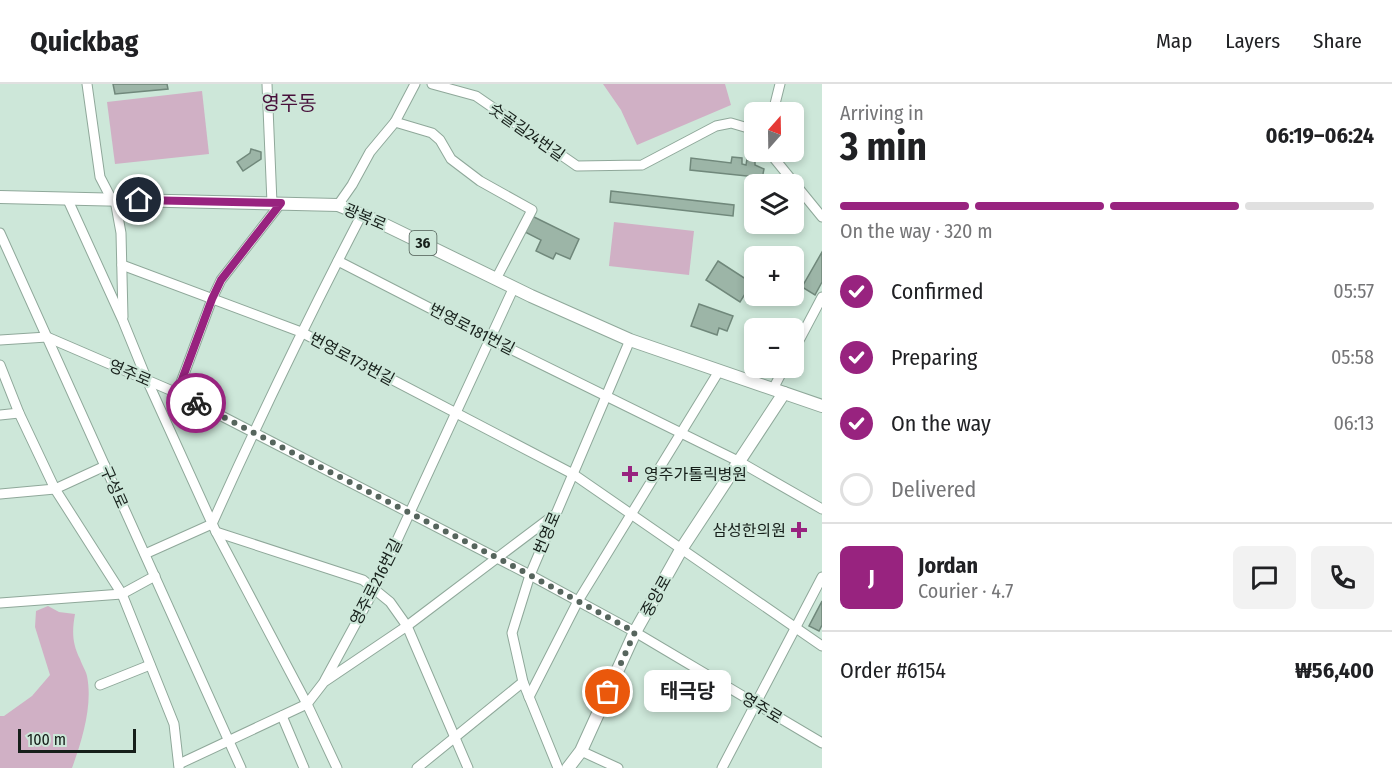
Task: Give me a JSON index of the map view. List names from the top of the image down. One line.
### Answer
{"streets":{"main road":["광복로","36","중앙로"],"street":["숫골길24번길","번영로181번길","번영로173번길","영주로","구성로","번영로","영주로216번길"]},"crossings":[["광복로","번영로"],["광복로","영주로216번길"],["광복로","중앙로"],["번영로181번길","번영로"],["번영로181번길","영주로216번길"],["번영로173번길","번영로"],["번영로173번길","영주로216번길"],["영주로","구성로"],["영주로","번영로"],["영주로","영주로216번길"],["영주로","중앙로"]],"districts":["영주동"],"places":{"health":["영주가톨릭병원","삼성한의원"],"other":["태극당"]},"scale_bar":"100 m","north":"top","page":{"header":"Quickbag","nav":["Map","Layers","Share"],"heading":["3 min","Arriving in","06:19–06:24"],"panel":["Jordan","Courier · 4.7","Order #6154","₩56,400"],"map_buttons":["+","−"],"bar":"On the way · 320 m","list":[["Confirmed","05:57"],["Preparing","05:58"],["On the way","06:13"],"Delivered"],"round":"J","bubble":"태극당","scale":"100 m"}}
